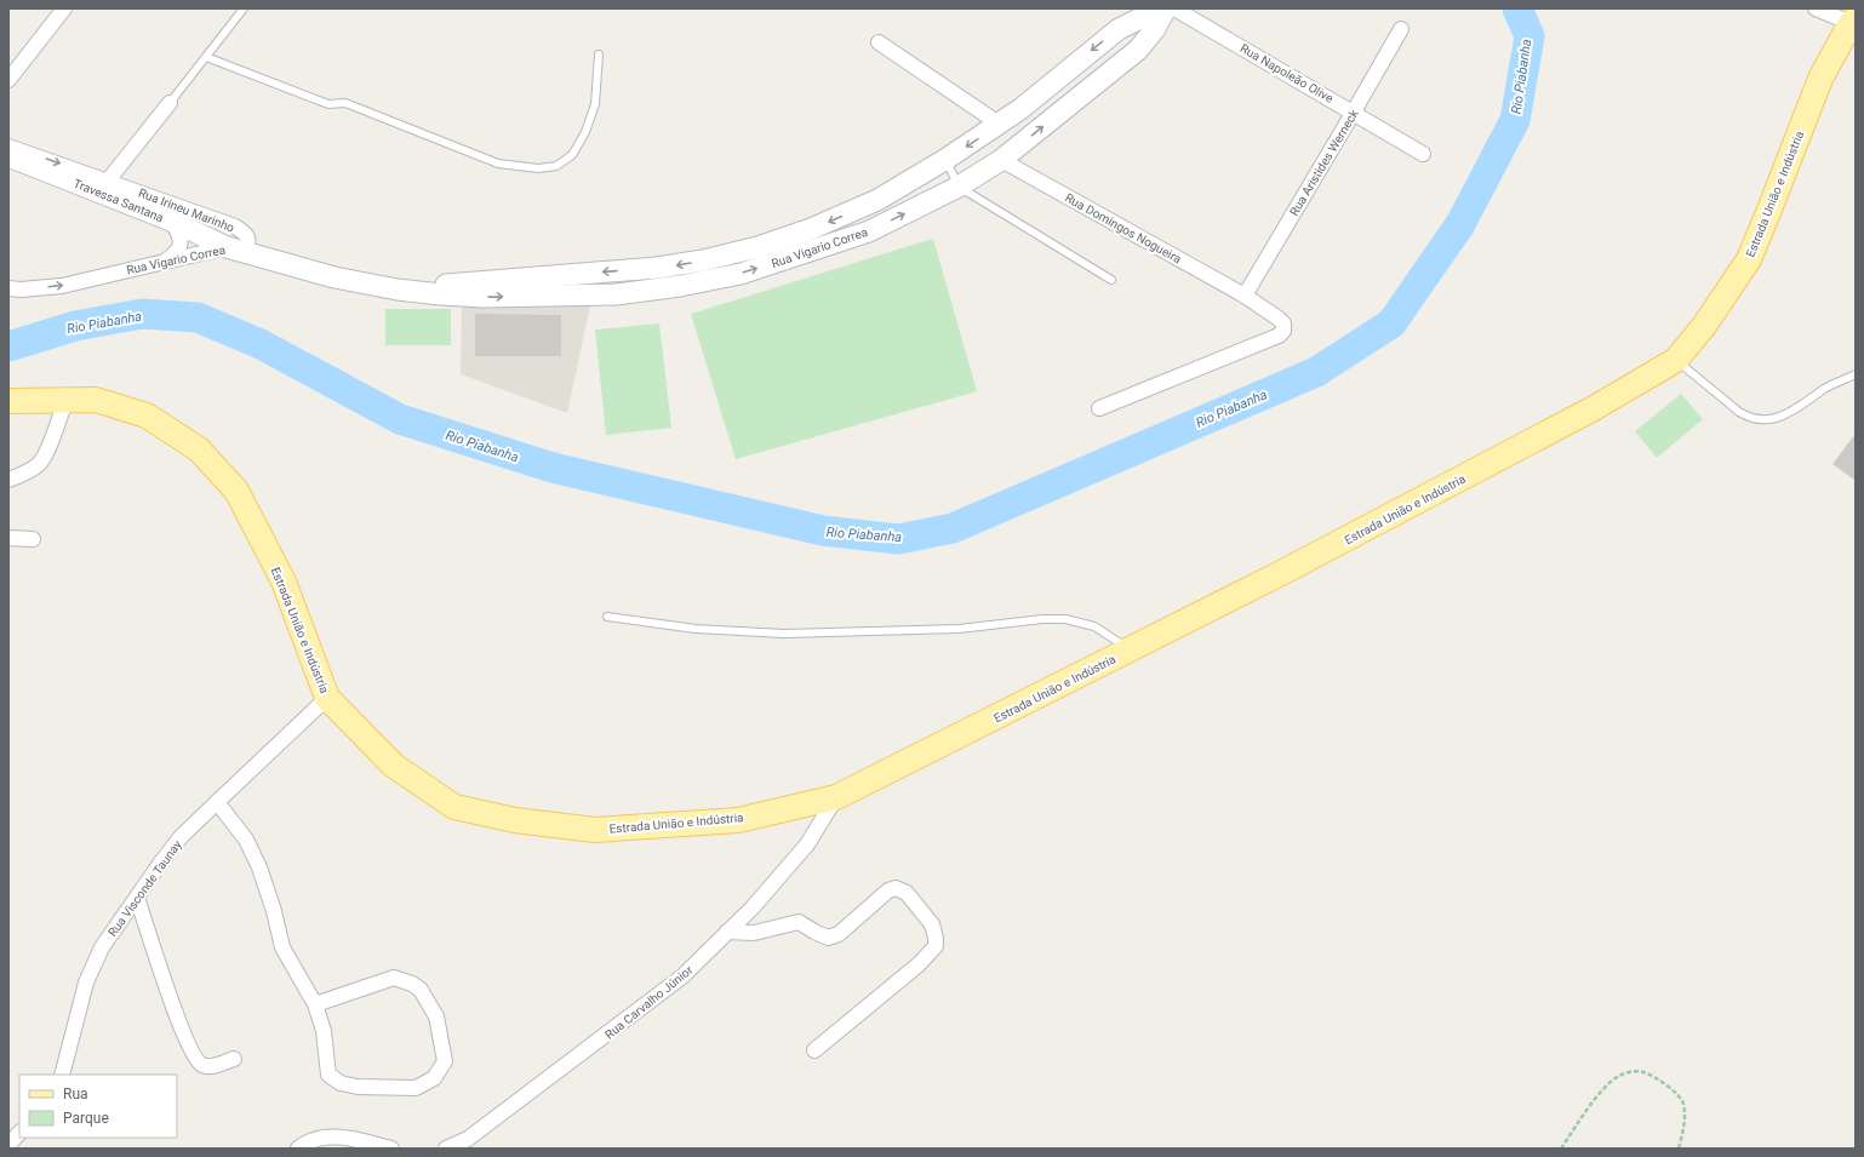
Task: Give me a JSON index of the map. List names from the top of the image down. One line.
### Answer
{"streets":{"main road":["Estrada União e Indústria"],"street":["Rua Napoleão Olive","Rua Aristides Werneck","Travessa Santana","Rua Irineu Marinho","Rua Domingos Nogueira","Rua Vigario Correa","Rua Visconde Taunay","Rua Carvalho Júnior"]},"crossings":[["Rua Napoleão Olive","Rua Aristides Werneck"],["Rua Aristides Werneck","Rua Domingos Nogueira"],["Estrada União e Indústria","Rua Visconde Taunay"],["Estrada União e Indústria","Rua Carvalho Júnior"],["Travessa Santana","Rua Irineu Marinho"],["Travessa Santana","Rua Vigario Correa"],["Rua Irineu Marinho","Rua Vigario Correa"],["Rua Domingos Nogueira","Rua Vigario Correa"]],"water":["Rio Piabanha"],"legend":["Rua","Parque"]}
